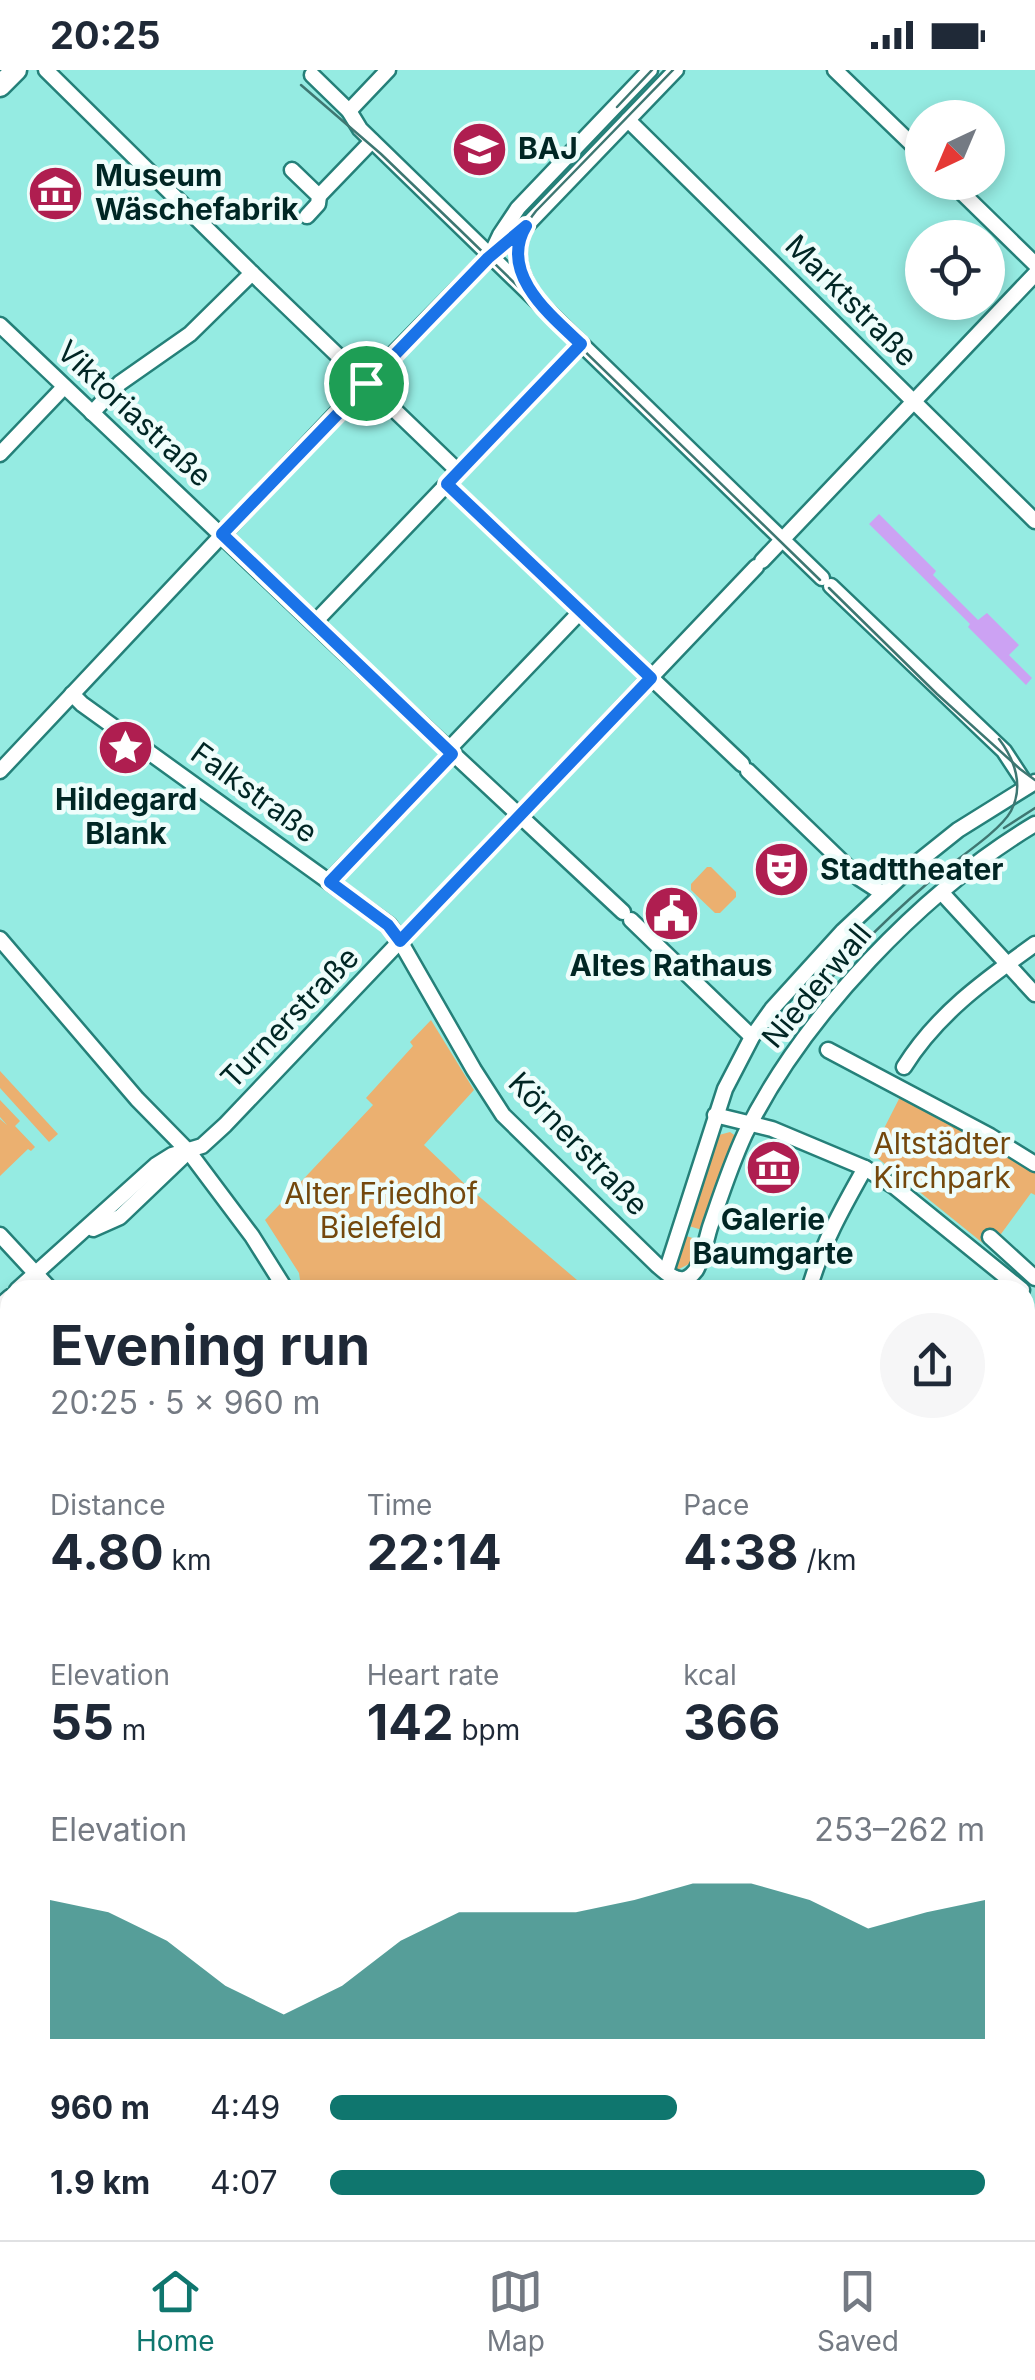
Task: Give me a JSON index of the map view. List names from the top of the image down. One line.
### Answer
{"streets":{"street":["Marktstraße","Viktoriastraße","Falkstraße","Niederwall","Turnerstraße","Körnerstraße"]},"crossings":[["Marktstraße","Turnerstraße"],["Viktoriastraße","Turnerstraße"],["Falkstraße","Turnerstraße"],["Falkstraße","Körnerstraße"],["Niederwall","Körnerstraße"],["Turnerstraße","Körnerstraße"]],"parks":["Altstädter Kirchpark","Alter Friedhof Bielefeld"],"places":{"school or university":["BAJ"],"museum":["Museum Wäschefabrik","Galerie Baumgarte"],"place":["Hildegard Blank"],"theatre":["Stadttheater"],"public building":["Altes Rathaus"]},"north":"bottom left","page":{"status":"20:25","heading":["Evening run","20:25 · 5 × 960 m"],"stats":[["Distance","4.80 km"],["Time","22:14"],["Pace","4:38 /km"],["Elevation","55 m"],["Heart rate","142 bpm"],["kcal","366"]],"chart":["Elevation","253–262 m"],"list":[{"name":"960 m","note":"4:49"},{"name":"1.9 km","note":"4:07"}],"tabs":["Home","Map","Saved"]}}
